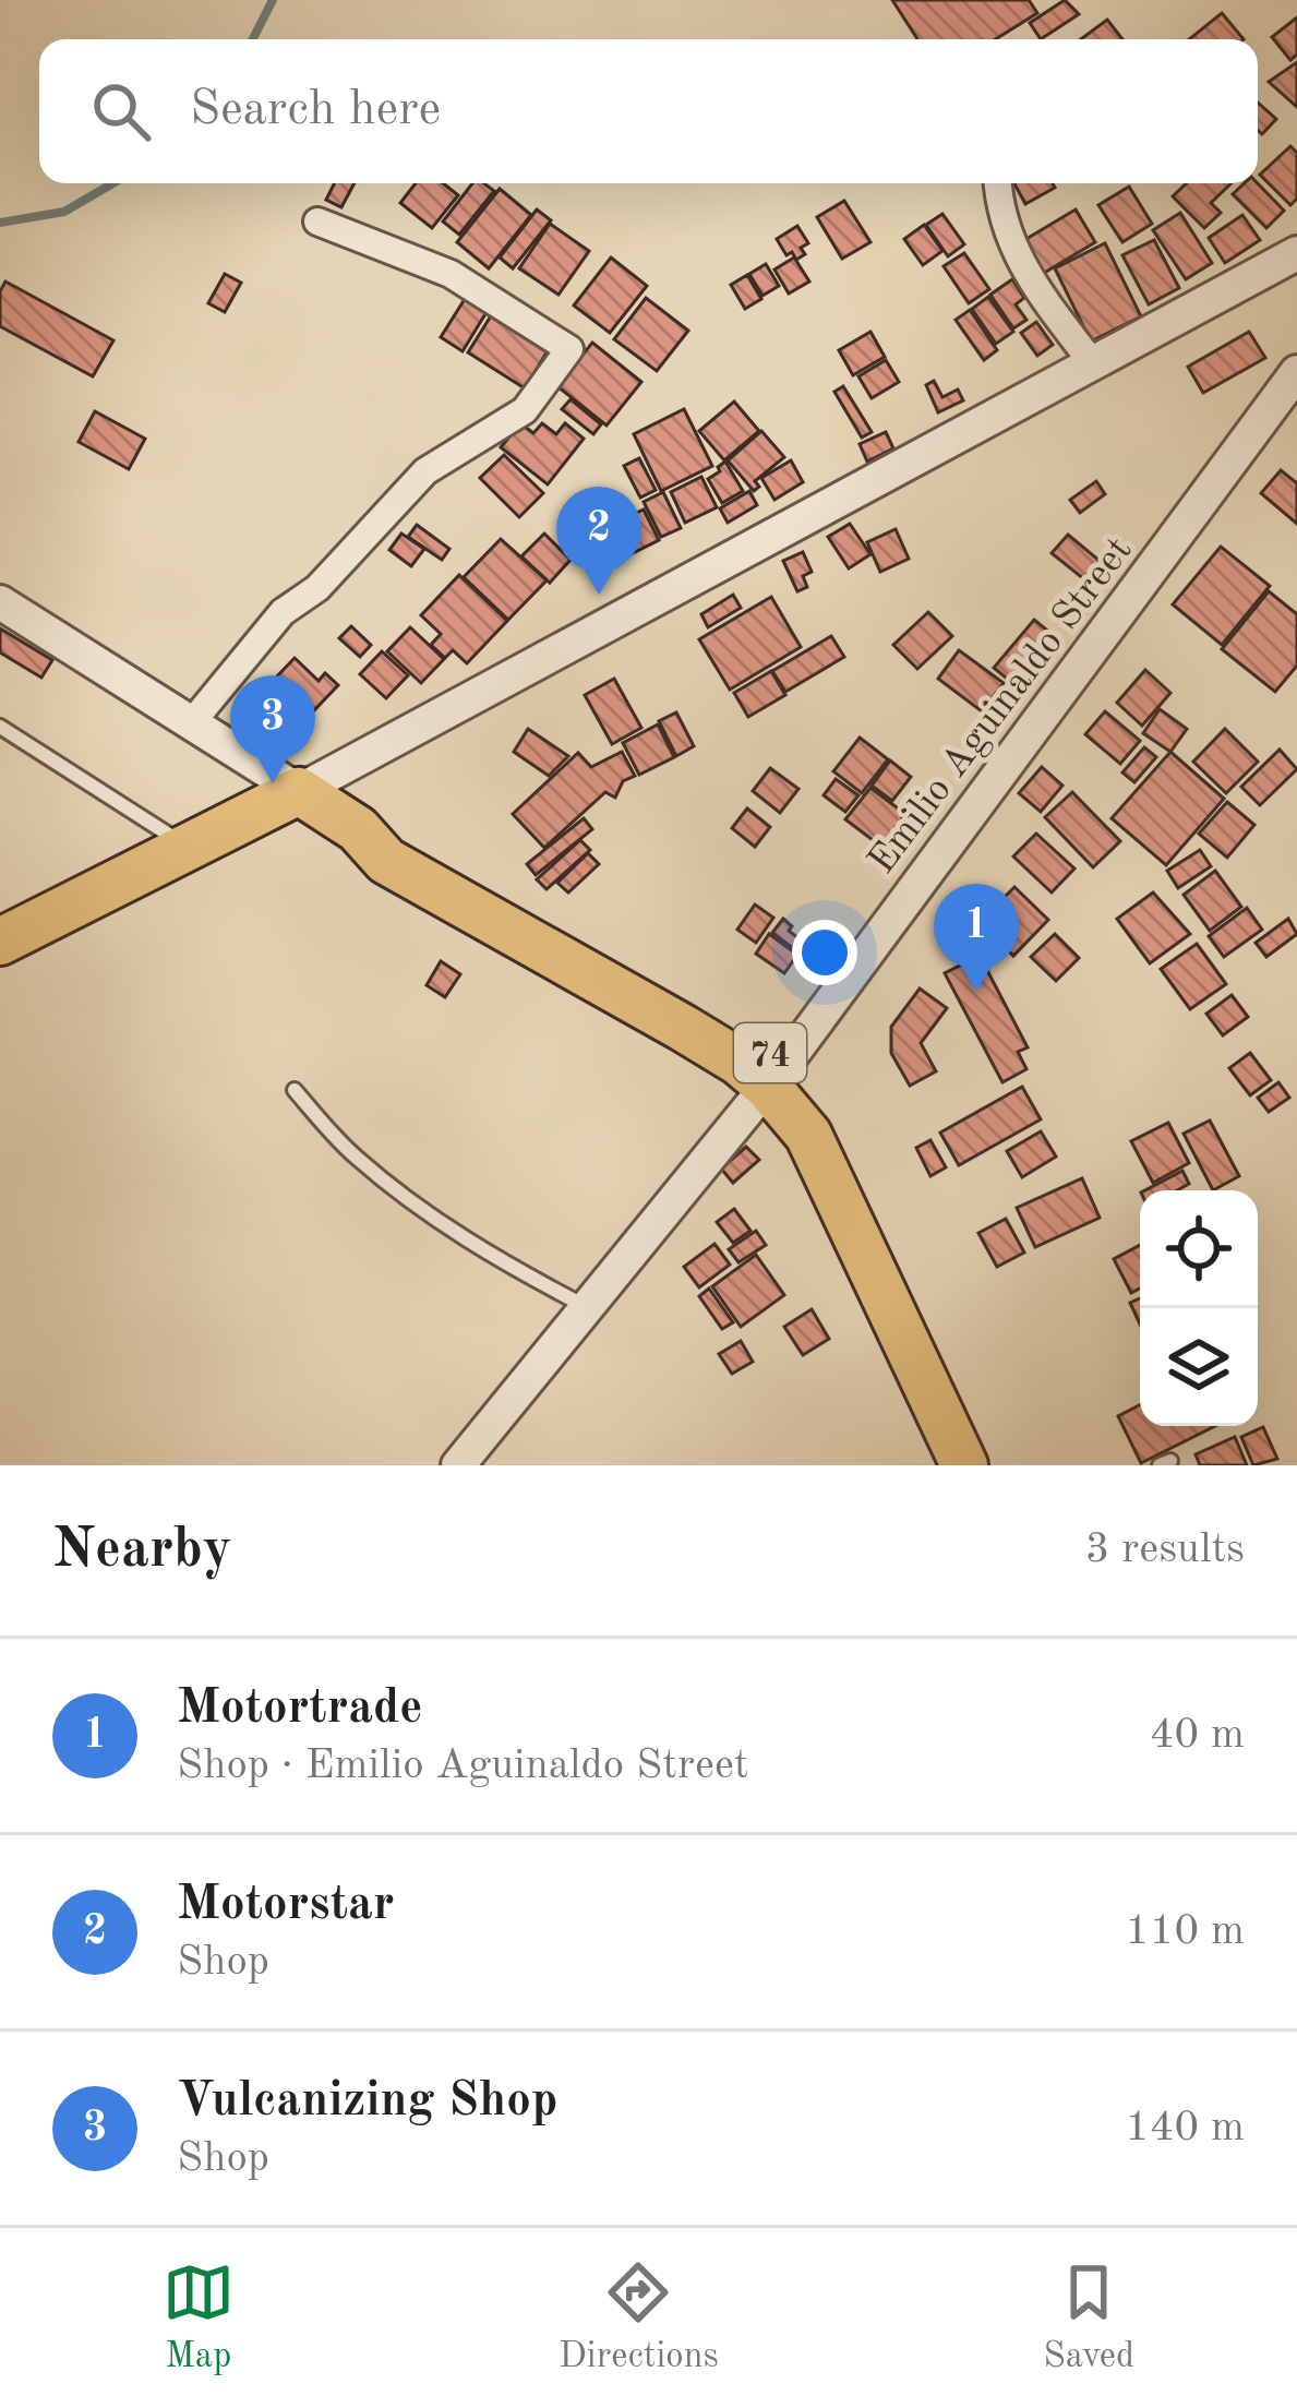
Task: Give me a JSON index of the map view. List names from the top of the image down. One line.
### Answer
{"streets":{"highway":["74"],"street":["Emilio Aguinaldo Street"]},"crossings":[["Emilio Aguinaldo Street","74"]],"page":{"search":"Search here","pins":["2","3","1"],"heading":["Nearby","3 results"],"list":[{"mark":"1","name":"Motortrade","note":"Shop · Emilio Aguinaldo Street","value":"40 m"},{"mark":"2","name":"Motorstar","note":"Shop","value":"110 m"},{"mark":"3","name":"Vulcanizing Shop","note":"Shop","value":"140 m"}],"nav":["Map","Directions","Saved"]}}
